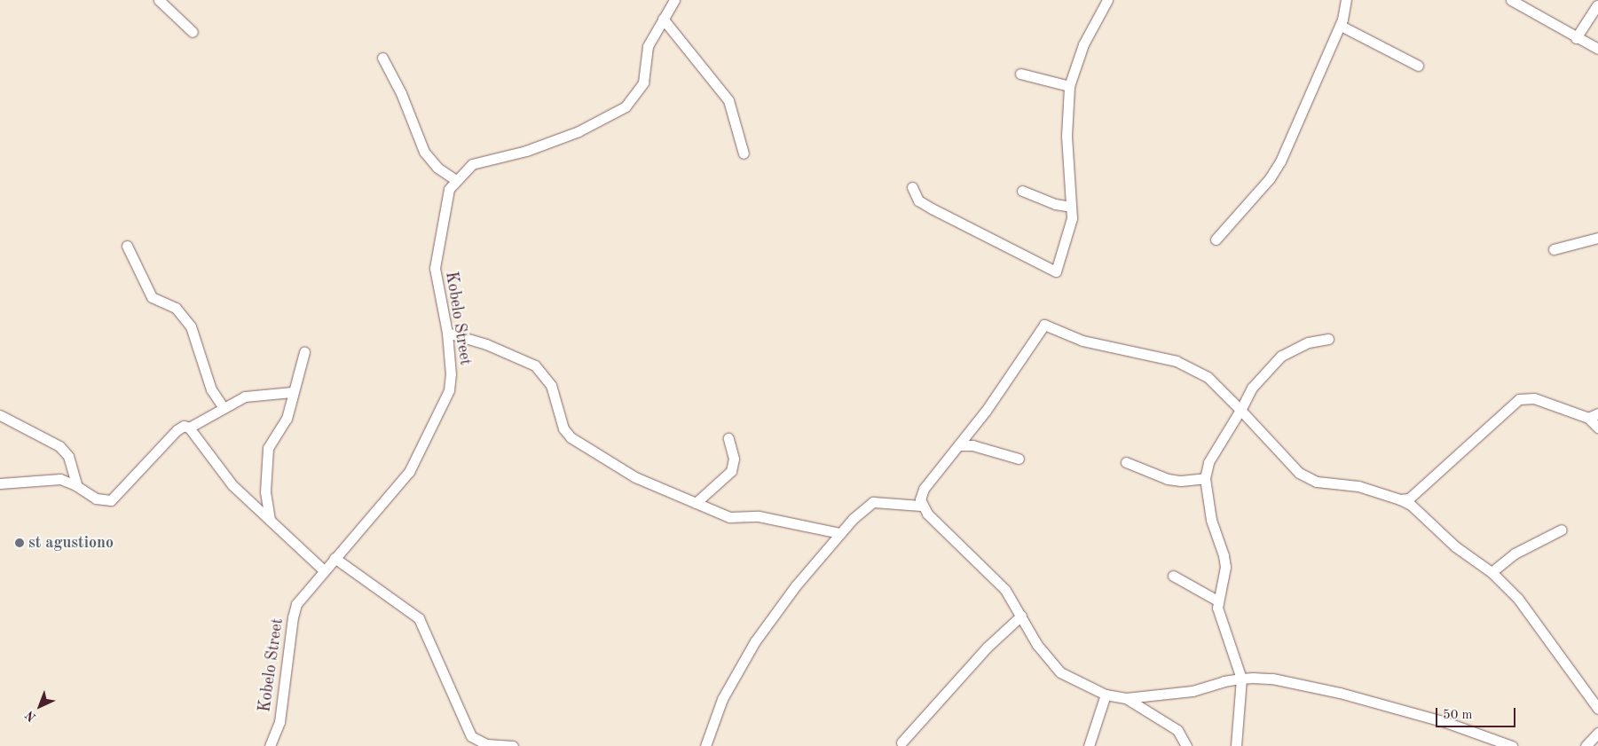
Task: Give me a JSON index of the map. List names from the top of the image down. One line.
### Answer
{"streets":{"street":["Kobelo Street"]},"places":["st agustiono"],"scale_bar":"50 m","north":"bottom left"}
